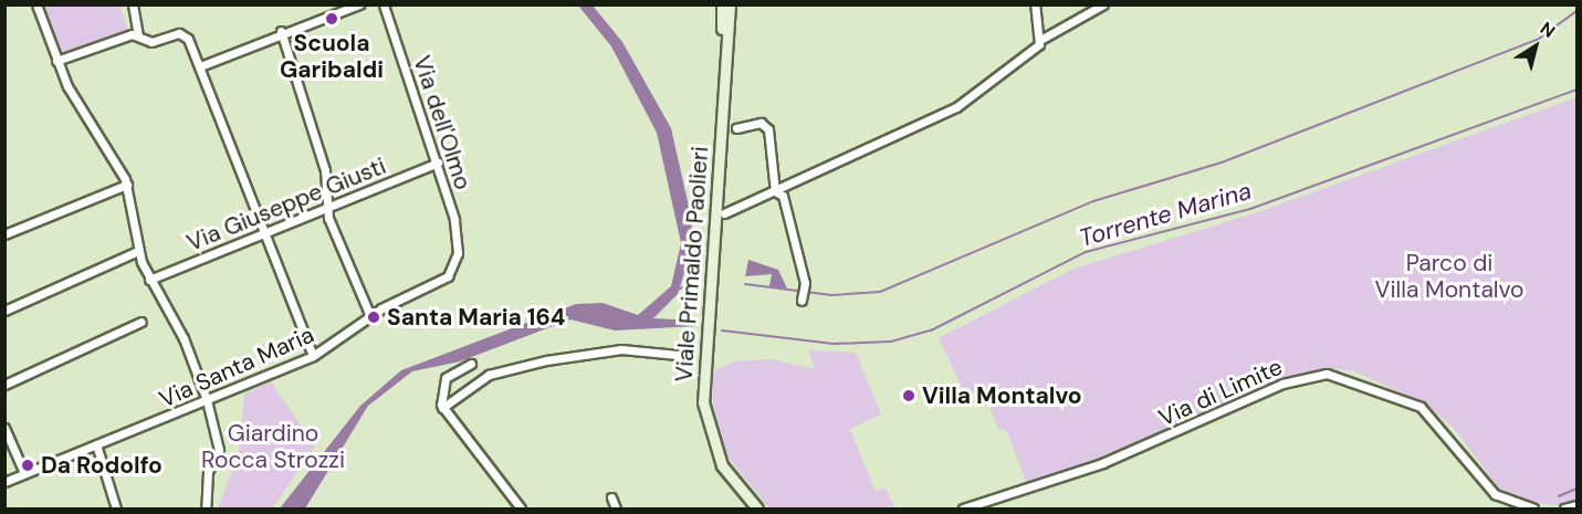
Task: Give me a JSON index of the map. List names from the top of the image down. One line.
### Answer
{"streets":{"main road":["Viale Primaldo Paolieri"],"street":["Via dell'Olmo","Via Giuseppe Giusti","Via Santa Maria","Via di Limite"]},"crossings":[["Via dell'Olmo","Via Giuseppe Giusti"],["Via dell'Olmo","Via Santa Maria"]],"water":["Torrente Marina"],"parks":["Parco di Villa Montalvo","Giardino Rocca Strozzi"],"places":["Scuola Garibaldi","Santa Maria 164","Villa Montalvo","Da Rodolfo"],"north":"top right"}
